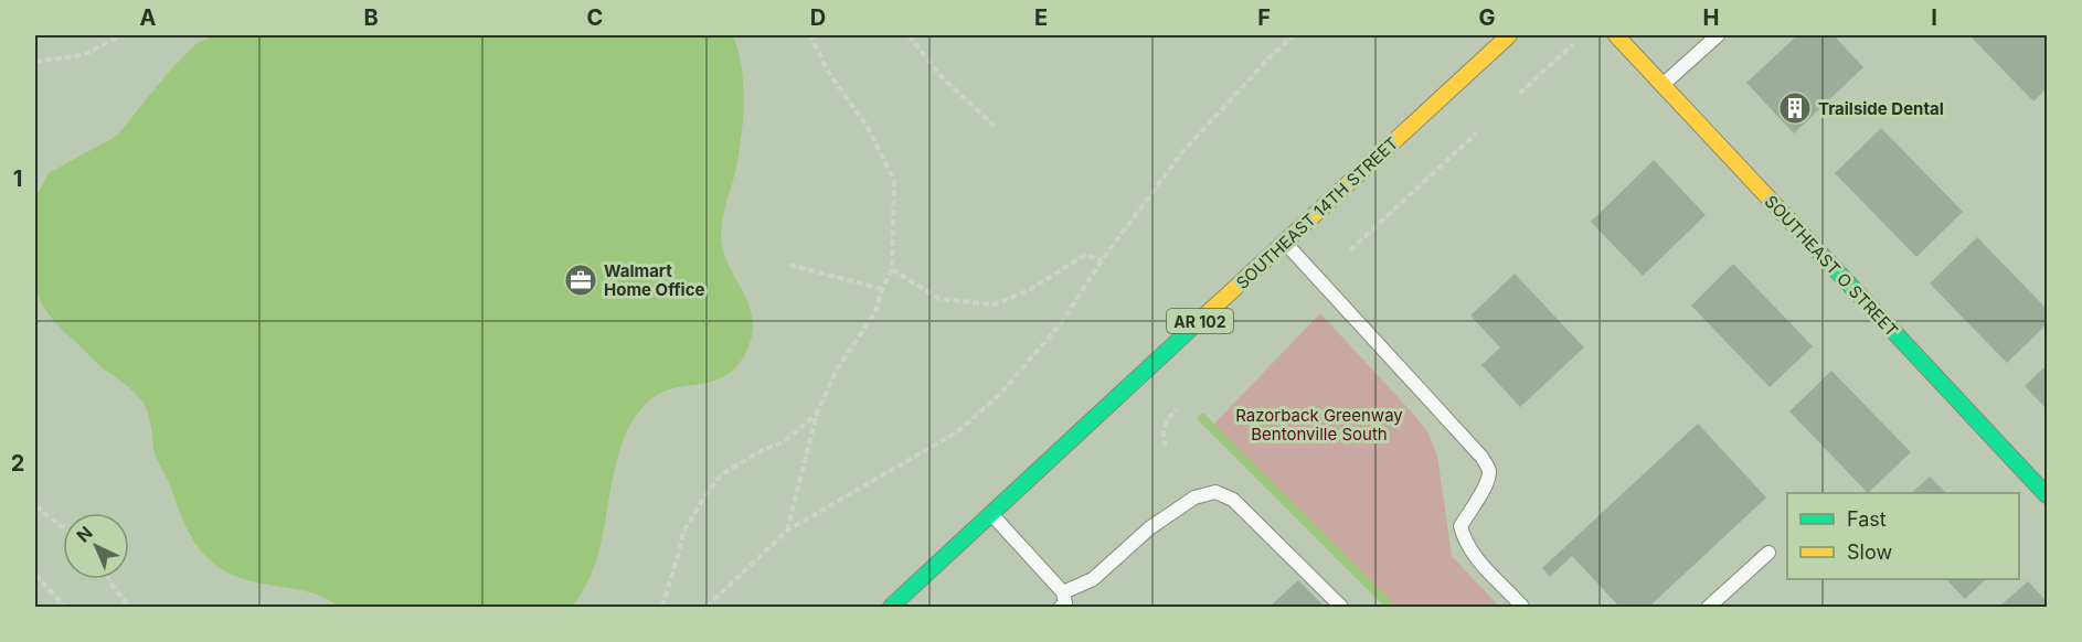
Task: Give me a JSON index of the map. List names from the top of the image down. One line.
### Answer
{"streets":{"main road":["SOUTHEAST 14TH STREET","SOUTHEAST O STREET","AR 102"]},"parks":["Razorback Greenway Bentonville South"],"places":{"building":["Trailside Dental"],"office":["Walmart Home Office"]},"legend":["Fast","Slow"],"north":"top left","grid":{"columns":["A","B","C","D","E","F","G","H","I"],"rows":["1","2"]}}
